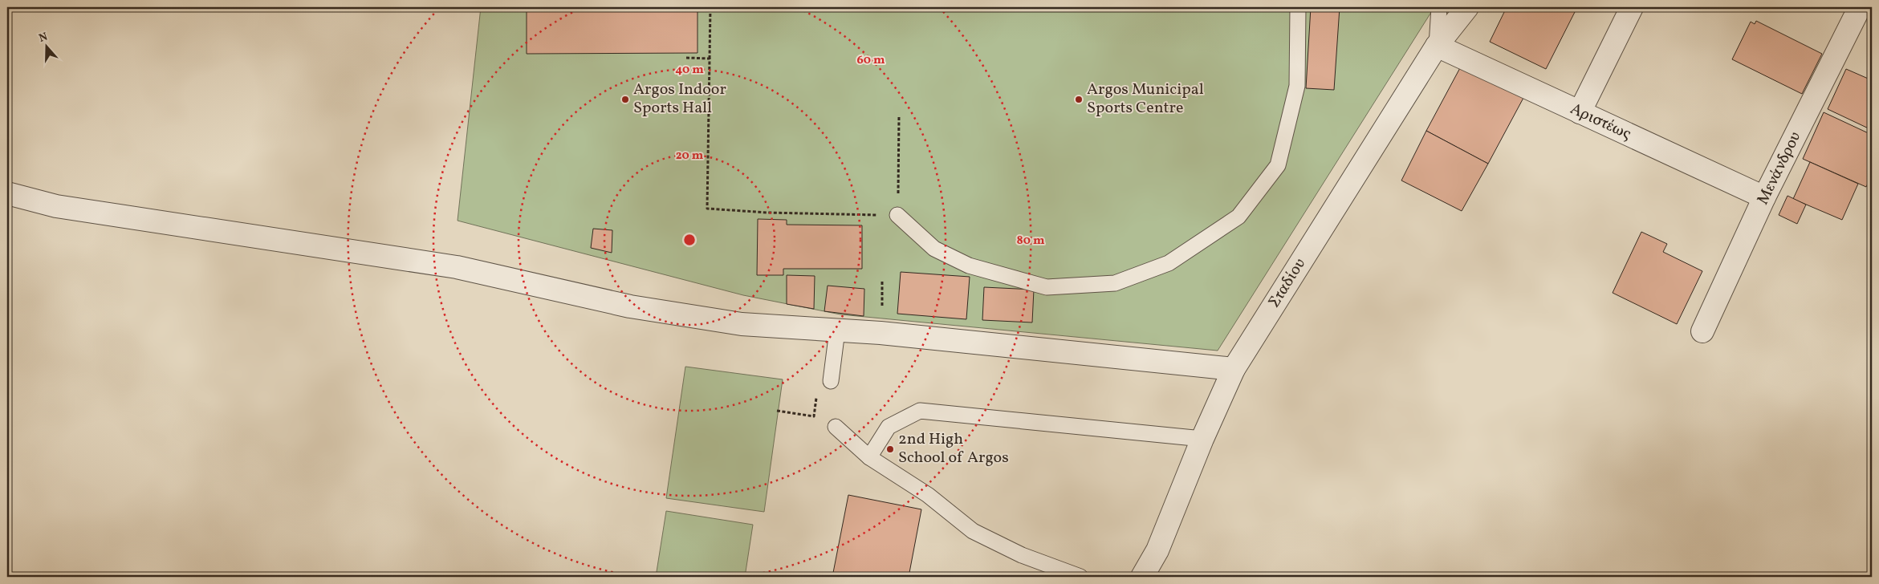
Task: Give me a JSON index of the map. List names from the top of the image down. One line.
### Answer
{"streets":{"street":["Αριστέως","Μενάνδρου","Σταδίου"]},"crossings":[["Αριστέως","Μενάνδρου"],["Αριστέως","Σταδίου"]],"places":["Argos Indoor Sports Hall","Argos Municipal Sports Centre","2nd High School of Argos"],"north":"top","rings":["60 m","40 m","20 m","80 m"]}
